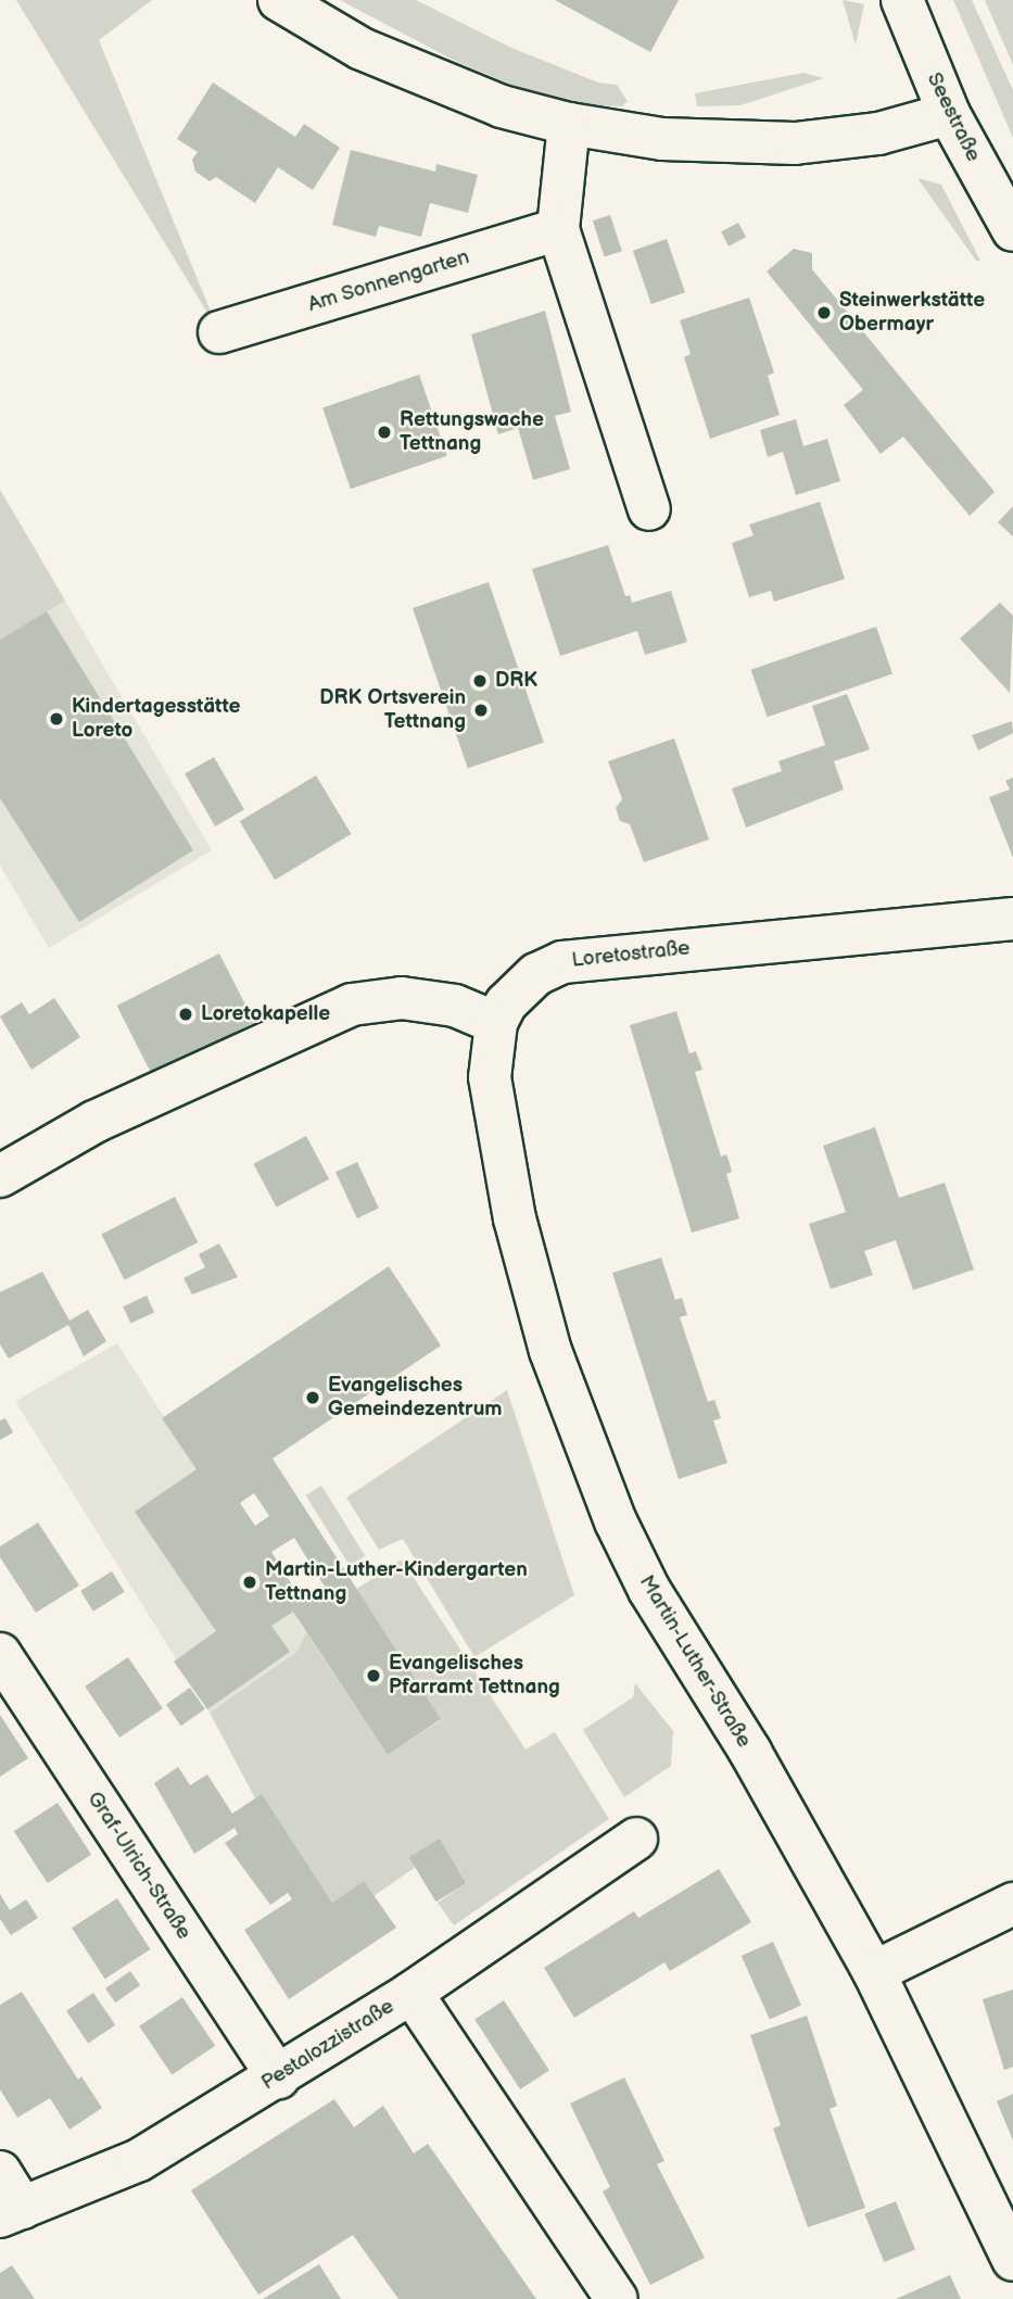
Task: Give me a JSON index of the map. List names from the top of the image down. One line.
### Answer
{"streets":{"street":["Seestraße","Am Sonnengarten","Loretostraße","Martin-Luther-Straße","Graf-Ulrich-Straße","Pestalozzistraße"]},"crossings":[["Loretostraße","Martin-Luther-Straße"],["Graf-Ulrich-Straße","Pestalozzistraße"]],"places":["Steinwerkstätte Obermayr","Rettungswache Tettnang","DRK","DRK Ortsverein Tettnang","Kindertagesstätte Loreto","Loretokapelle","Evangelisches Gemeindezentrum","Martin-Luther-Kindergarten Tettnang","Evangelisches Pfarramt Tettnang"]}
